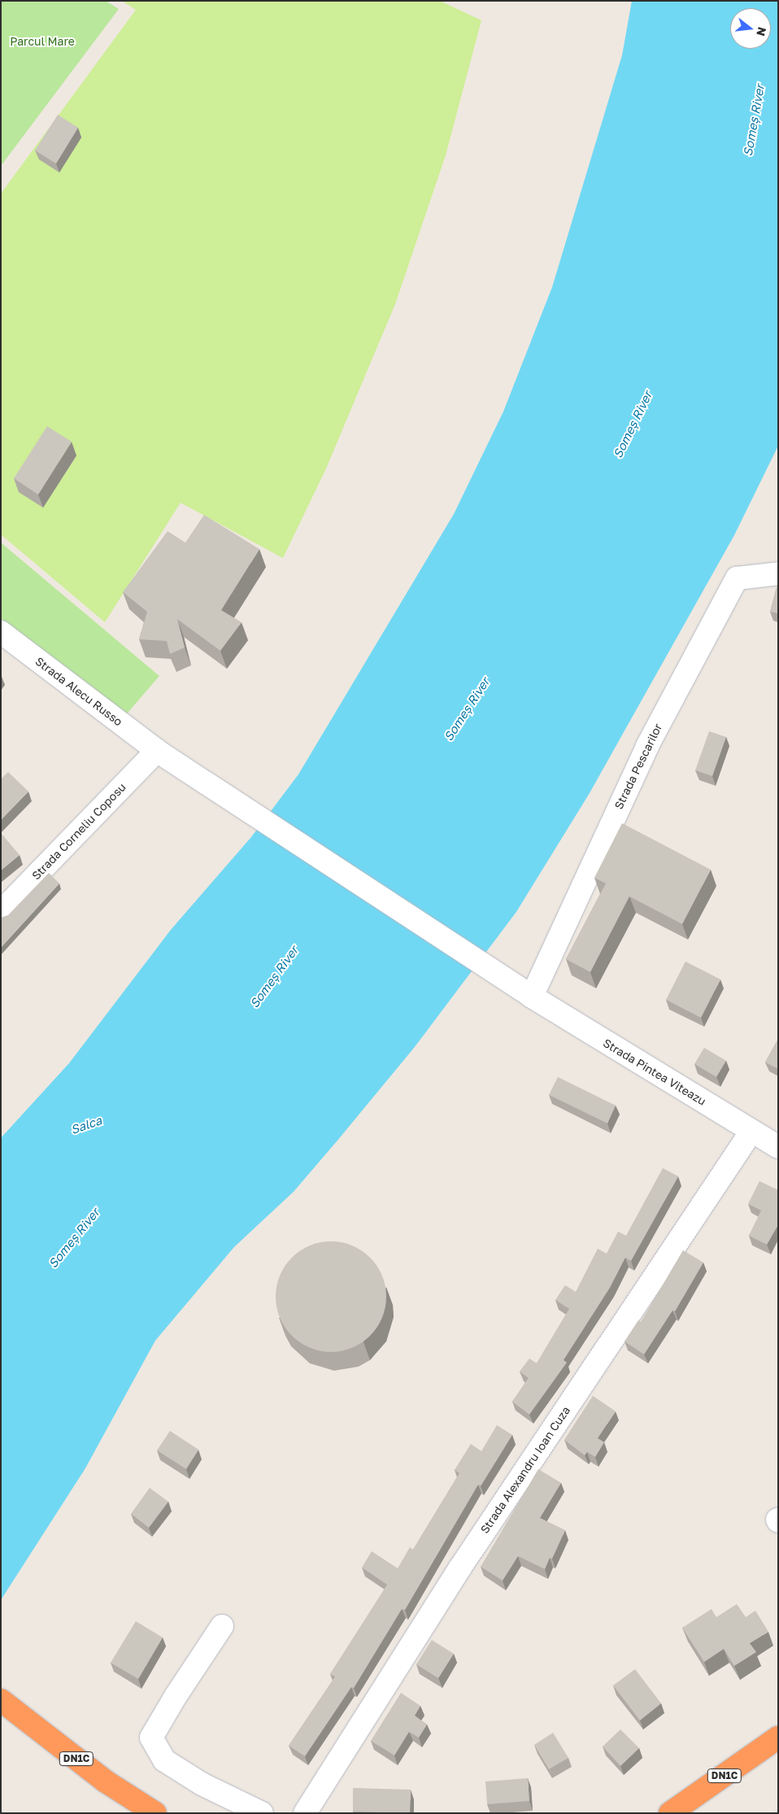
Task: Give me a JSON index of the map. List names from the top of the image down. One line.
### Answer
{"streets":{"highway":["DN1C"],"street":["Strada Alecu Russo","Strada Pescarilor","Strada Corneliu Coposu","Strada Pintea Viteazu","Strada Alexandru Ioan Cuza"]},"crossings":[["Strada Alecu Russo","Strada Corneliu Coposu"],["Strada Alecu Russo","Strada Pintea Viteazu"],["Strada Pescarilor","Strada Pintea Viteazu"],["Strada Pintea Viteazu","Strada Alexandru Ioan Cuza"]],"water":["Someș River","Salca"],"parks":["Parcul Mare"],"north":"right"}
